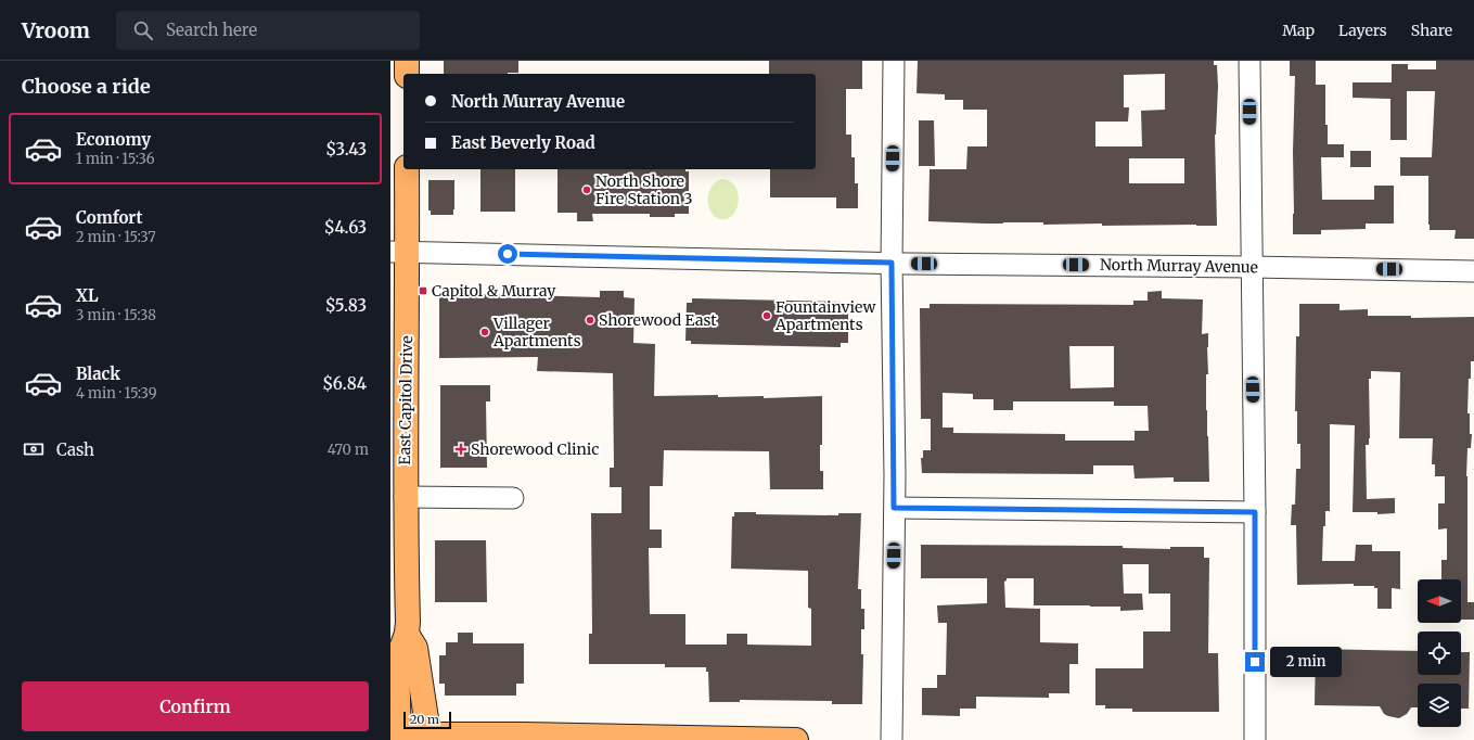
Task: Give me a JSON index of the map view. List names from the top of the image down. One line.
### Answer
{"streets":{"main road":["East Capitol Drive"],"street":["North Murray Avenue"]},"crossings":[["North Murray Avenue","East Capitol Drive"]],"places":{"other":["North Shore Fire Station 3","Fountainview Apartments","Shorewood East","Villager Apartments"],"transit":["Capitol & Murray"],"health":["Shorewood Clinic"]},"scale_bar":"20 m","north":"left","page":{"header":"Vroom","search":"Search here","nav":["Map","Layers","Share"],"heading":"Choose a ride","banner":["North Murray Avenue","East Beverly Road"],"list":[{"name":"Economy","note":"1 min · 15:36","value":"$3.43"},{"name":"Comfort","note":"2 min · 15:37","value":"$4.63"},{"name":"XL","note":"3 min · 15:38","value":"$5.83"},{"name":"Black","note":"4 min · 15:39","value":"$6.84"}],"pay":["Cash","470 m"],"bubble":"2 min","buttons":"Confirm","scale":"20 m"}}
